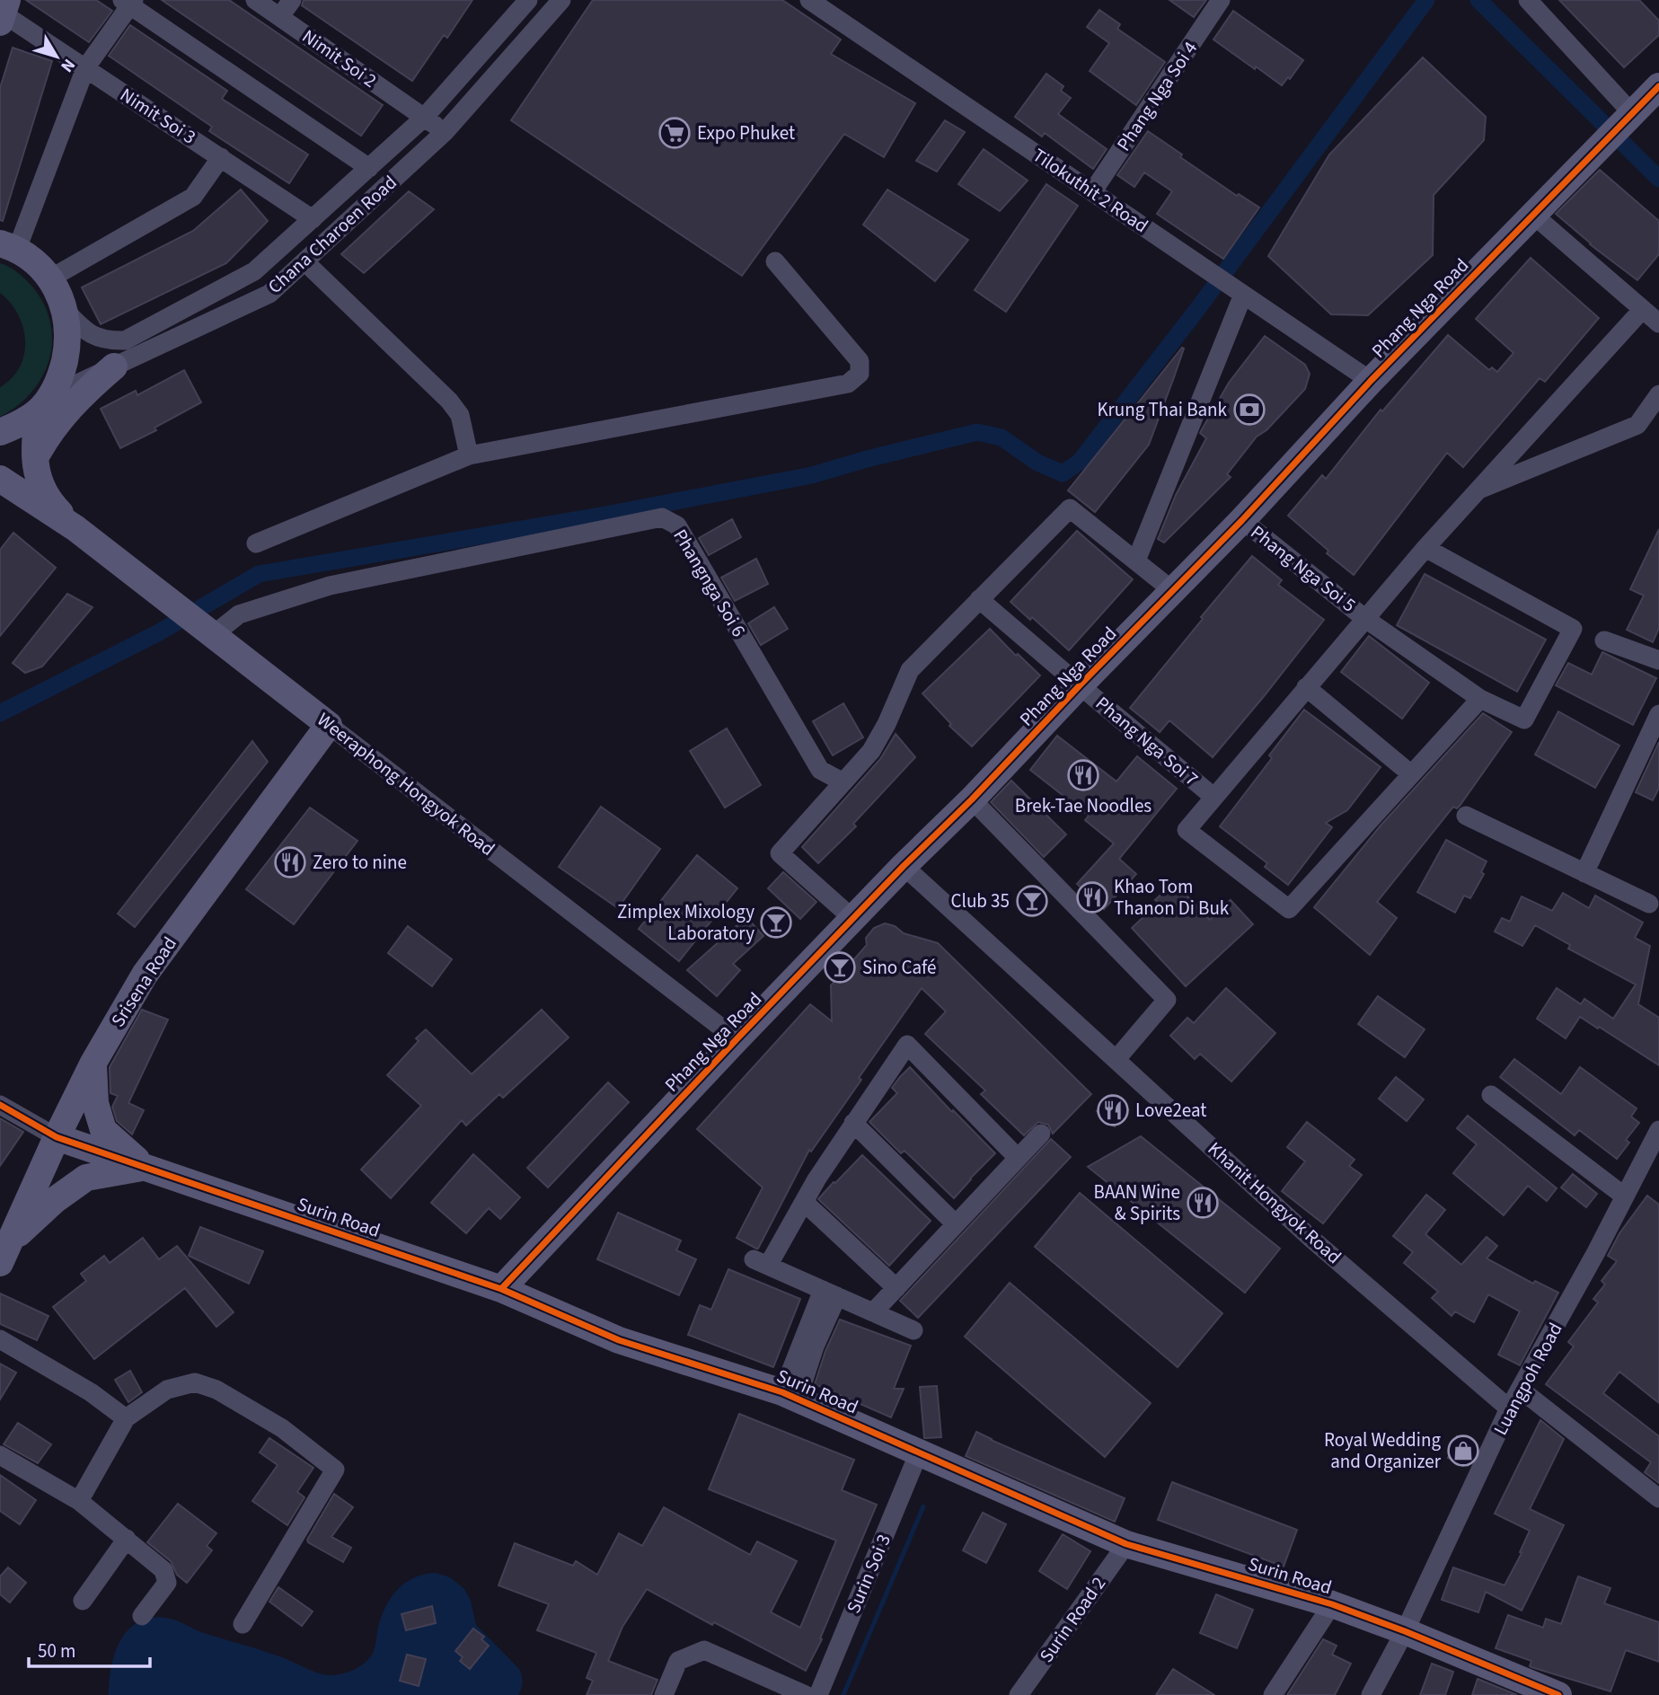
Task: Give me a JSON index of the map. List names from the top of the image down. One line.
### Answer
{"streets":{"street":["Nimit Soi 2","Phang Nga Soi 4","Nimit Soi 3","Tilokuthit 2 Road","Chana Charoen Road","Phang Nga Road","Phang Nga Soi 5","Phangnga Soi 6","Phang Nga Soi 7","Weeraphong Hongyok Road","Srisena Road","Khanit Hongyok Road","Surin Road","Luangpoh Road","Surin Soi 3","Surin Road 2"]},"crossings":[["Nimit Soi 2","Chana Charoen Road"],["Phang Nga Soi 4","Tilokuthit 2 Road"],["Nimit Soi 3","Chana Charoen Road"],["Tilokuthit 2 Road","Phang Nga Road"],["Chana Charoen Road","Weeraphong Hongyok Road"],["Phang Nga Road","Phang Nga Soi 5"],["Phang Nga Road","Phang Nga Soi 7"],["Phang Nga Road","Weeraphong Hongyok Road"],["Phang Nga Road","Khanit Hongyok Road"],["Phang Nga Road","Surin Road"],["Phangnga Soi 6","Weeraphong Hongyok Road"],["Weeraphong Hongyok Road","Srisena Road"],["Srisena Road","Surin Road"],["Khanit Hongyok Road","Luangpoh Road"],["Surin Road","Luangpoh Road"],["Surin Road","Surin Soi 3"],["Surin Road","Surin Road 2"]],"places":{"supermarket":["Expo Phuket"],"bank":["Krung Thai Bank"],"restaurant":["Brek-Tae Noodles","Zero to nine","Khao Tom Thanon Di Buk","Love2eat","BAAN Wine & Spirits"],"bar":["Club 35","Zimplex Mixology Laboratory","Sino Café"],"shop":["Royal Wedding and Organizer"]},"scale_bar":"50 m","north":"bottom right"}
